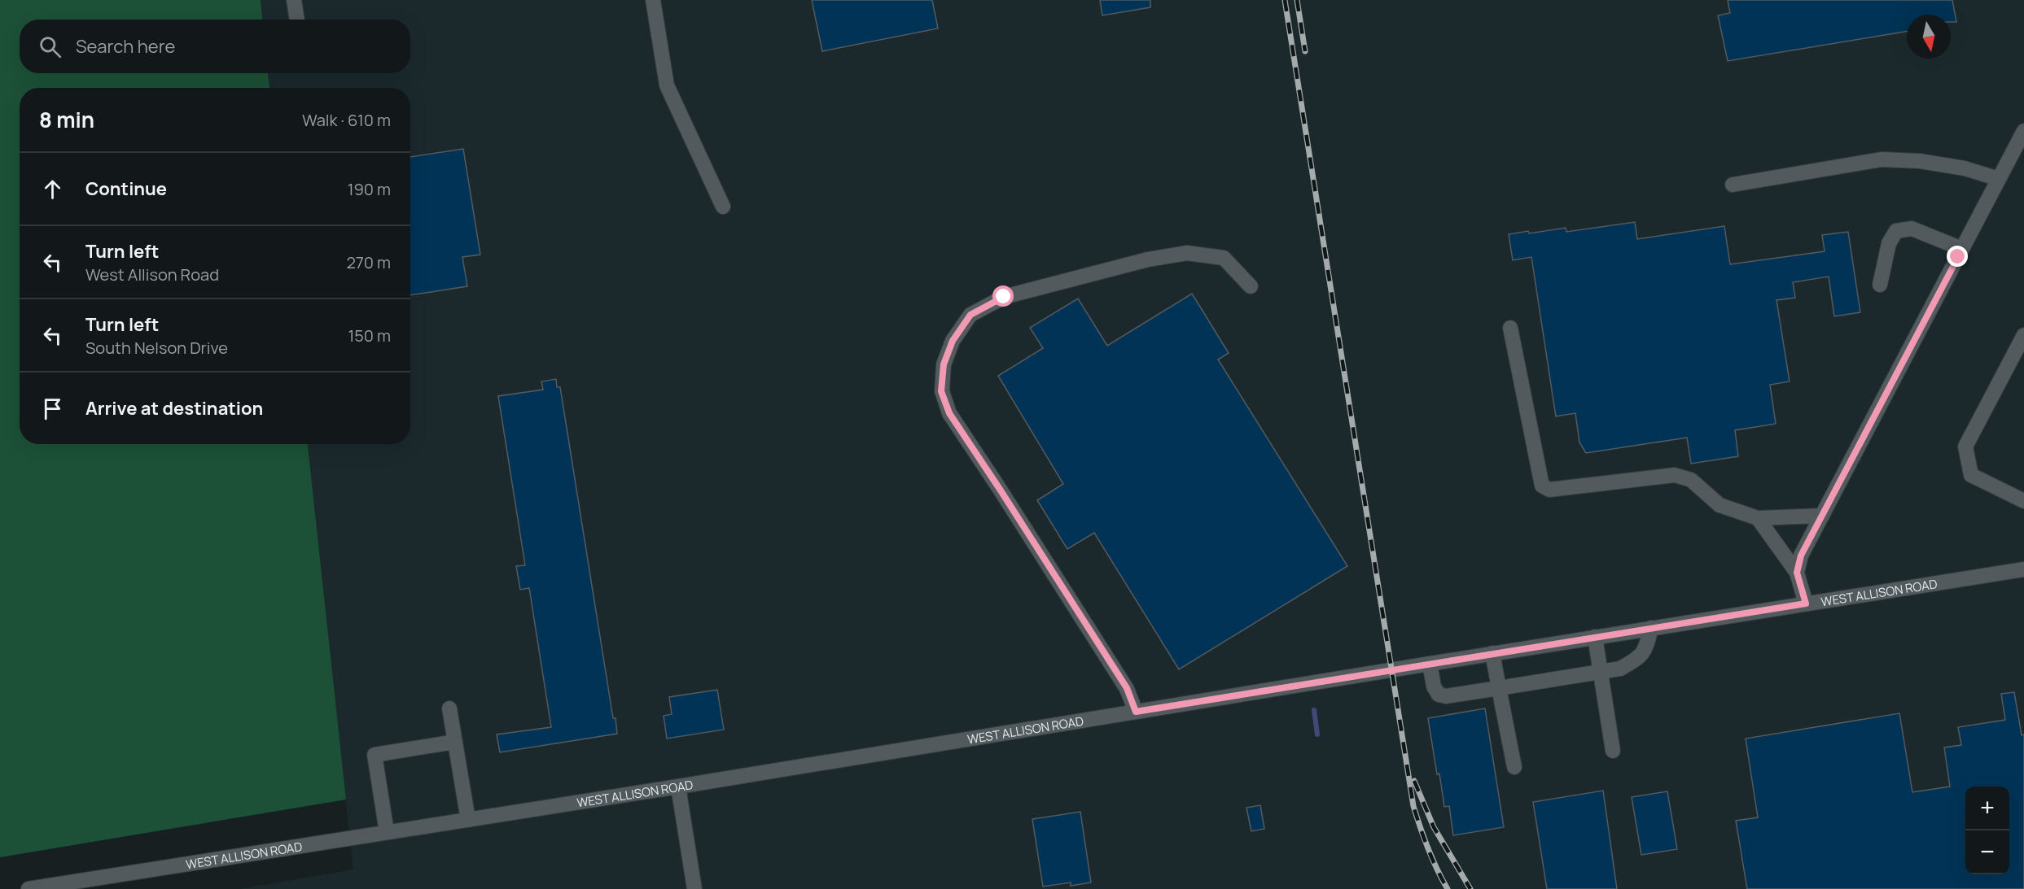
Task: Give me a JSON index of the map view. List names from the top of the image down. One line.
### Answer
{"streets":{"street":["WEST ALLISON ROAD"]},"north":"bottom","page":{"search":"Search here","heading":["8 min","Walk · 610 m"],"list":[["Continue","190 m"],["Turn left","West Allison Road","270 m"],["Turn left","South Nelson Drive","150 m"],"Arrive at destination"],"map_buttons":["+","−"]}}
